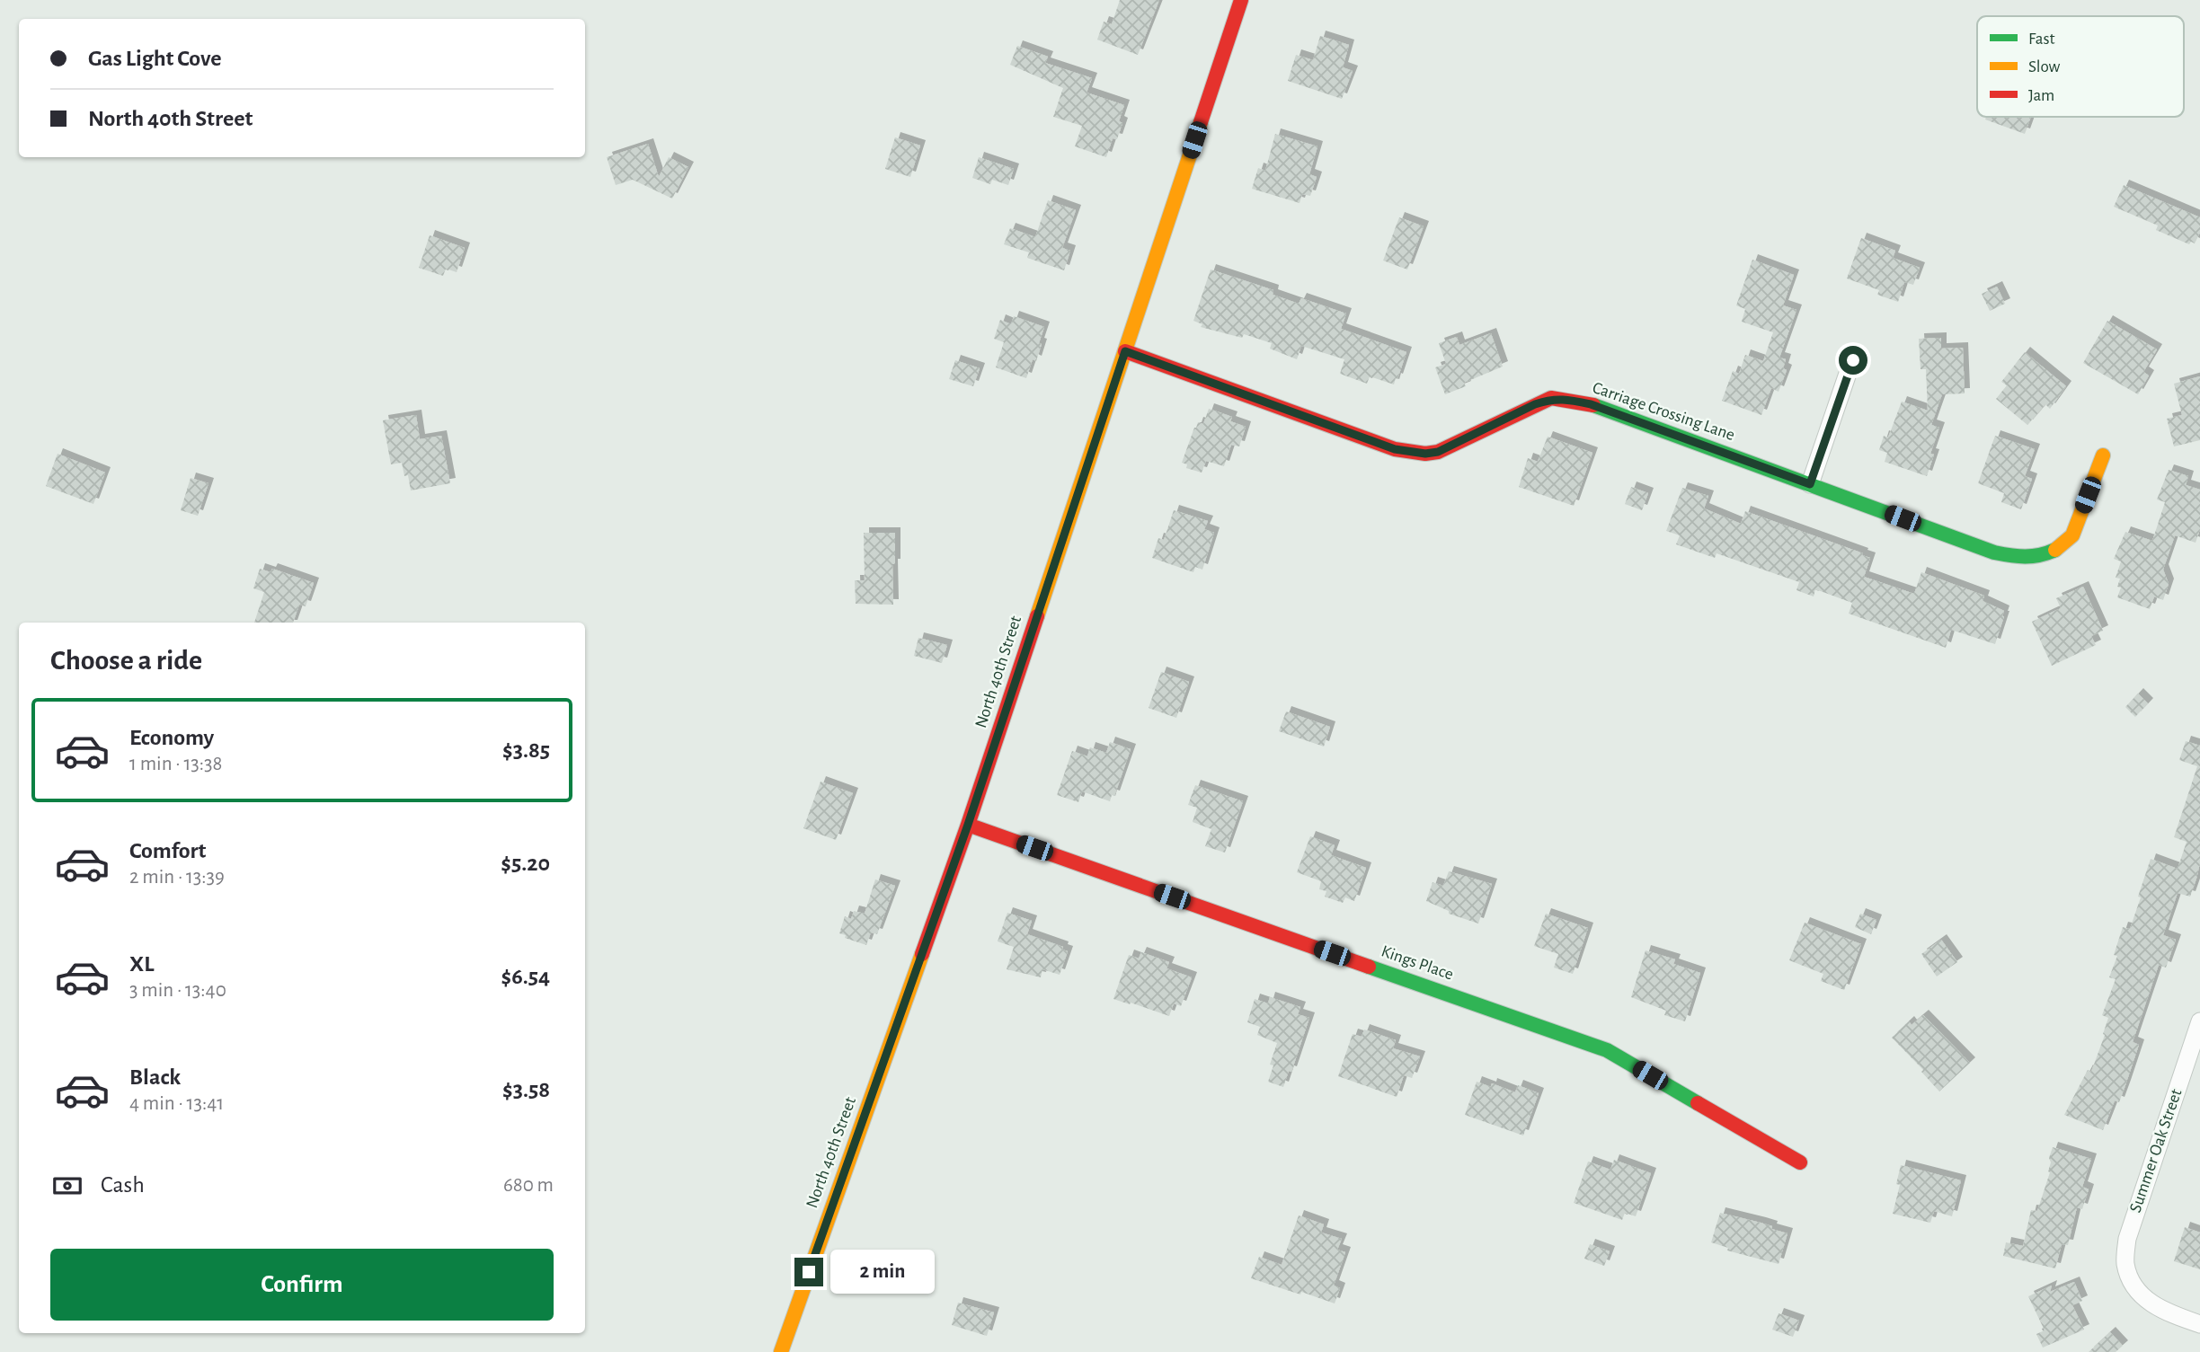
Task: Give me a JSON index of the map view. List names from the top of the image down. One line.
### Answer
{"streets":{"street":["Carriage Crossing Lane","North 40th Street","Kings Place","Summer Oak Street"]},"crossings":[["Carriage Crossing Lane","North 40th Street"],["North 40th Street","Kings Place"]],"legend":["Fast","Slow","Jam"],"page":{"banner":["Gas Light Cove","North 40th Street"],"heading":"Choose a ride","list":[{"name":"Economy","note":"1 min · 13:38","value":"$3.85"},{"name":"Comfort","note":"2 min · 13:39","value":"$5.20"},{"name":"XL","note":"3 min · 13:40","value":"$6.54"},{"name":"Black","note":"4 min · 13:41","value":"$3.58"}],"pay":["Cash","680 m"],"buttons":"Confirm","bubble":"2 min"}}
